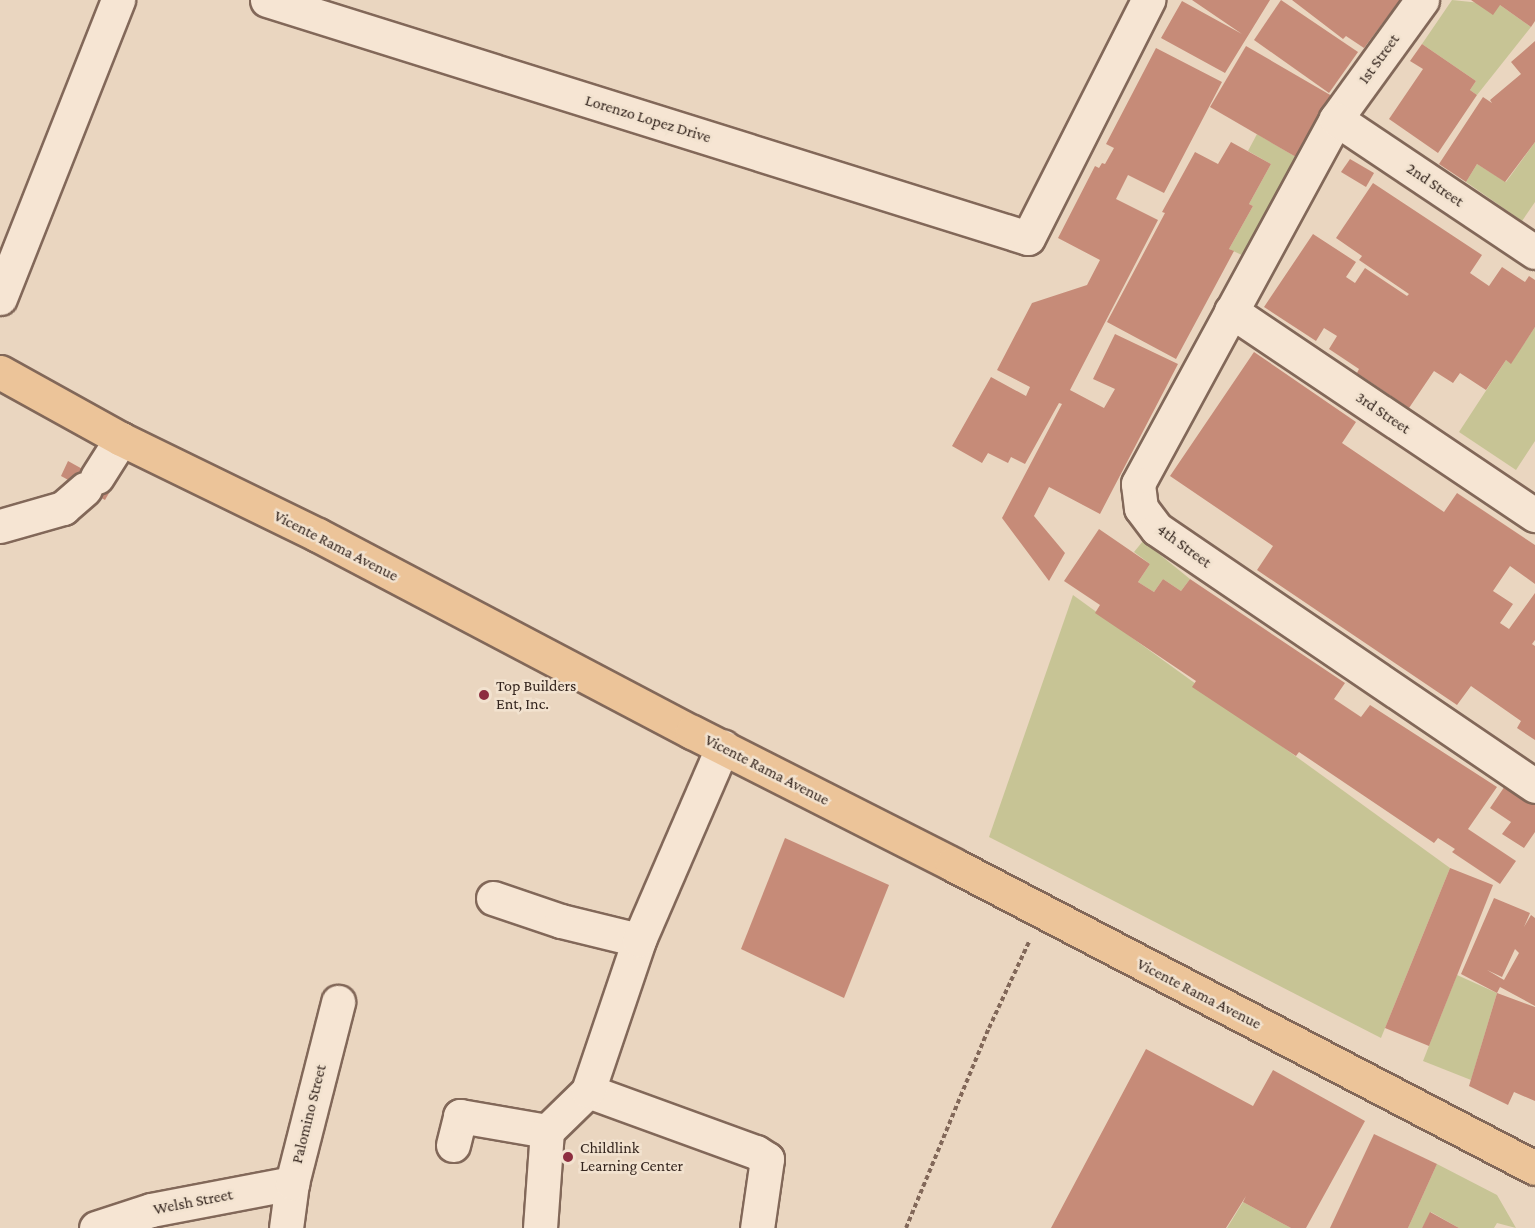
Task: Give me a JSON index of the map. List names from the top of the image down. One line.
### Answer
{"streets":{"main road":["Vicente Rama Avenue"],"street":["1st Street","Lorenzo Lopez Drive","2nd Street","3rd Street","4th Street","Palomino Street","Welsh Street"]},"crossings":[["1st Street","2nd Street"],["1st Street","4th Street"],["2nd Street","4th Street"],["3rd Street","4th Street"],["Palomino Street","Welsh Street"]],"places":["Top Builders Ent, Inc.","Childlink Learning Center"]}
